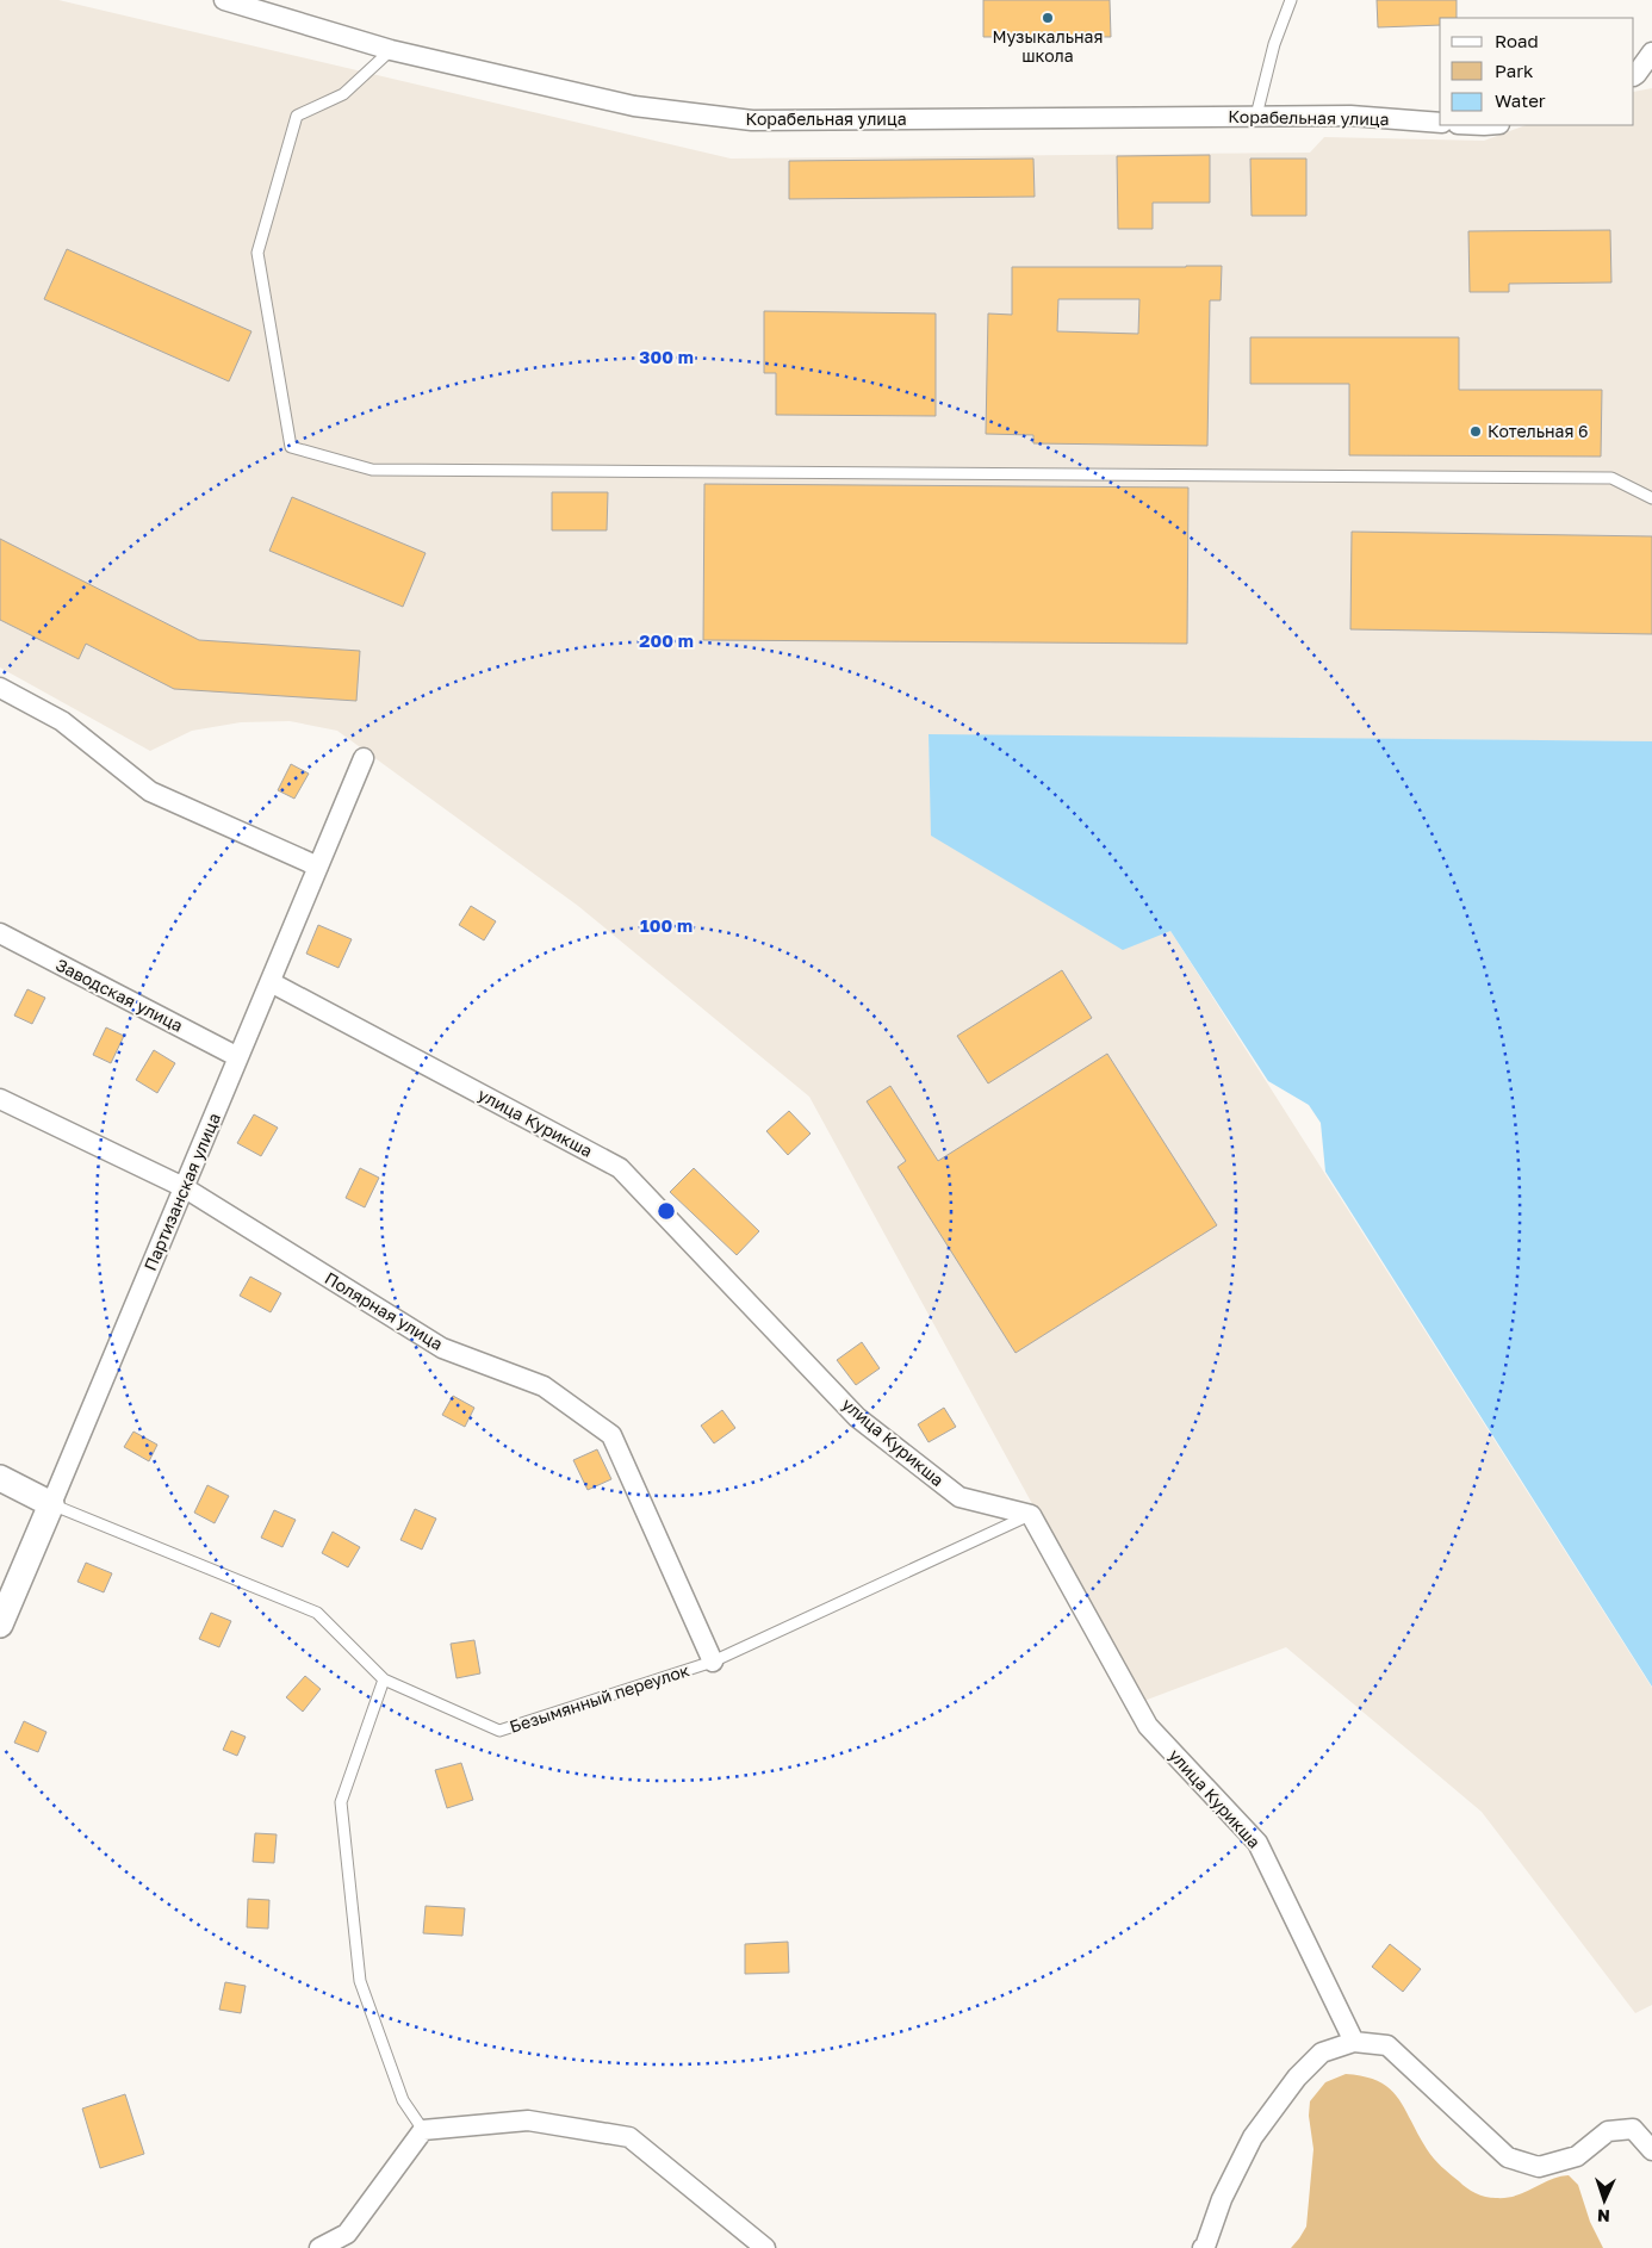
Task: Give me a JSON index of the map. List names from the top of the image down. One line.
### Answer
{"streets":{"street":["Корабельная улица","Заводская улица","улица Курикша","Партизанская улица","Полярная улица"],"lane":["Безымянный переулок"]},"crossings":[["Заводская улица","Партизанская улица"],["улица Курикша","Партизанская улица"],["улица Курикша","Безымянный переулок"],["Партизанская улица","Полярная улица"],["Партизанская улица","Безымянный переулок"],["Полярная улица","Безымянный переулок"]],"places":["Музыкальная школа","Котельная 6"],"legend":["Road","Park","Water"],"north":"bottom","rings":["300 m","200 m","100 m"]}
